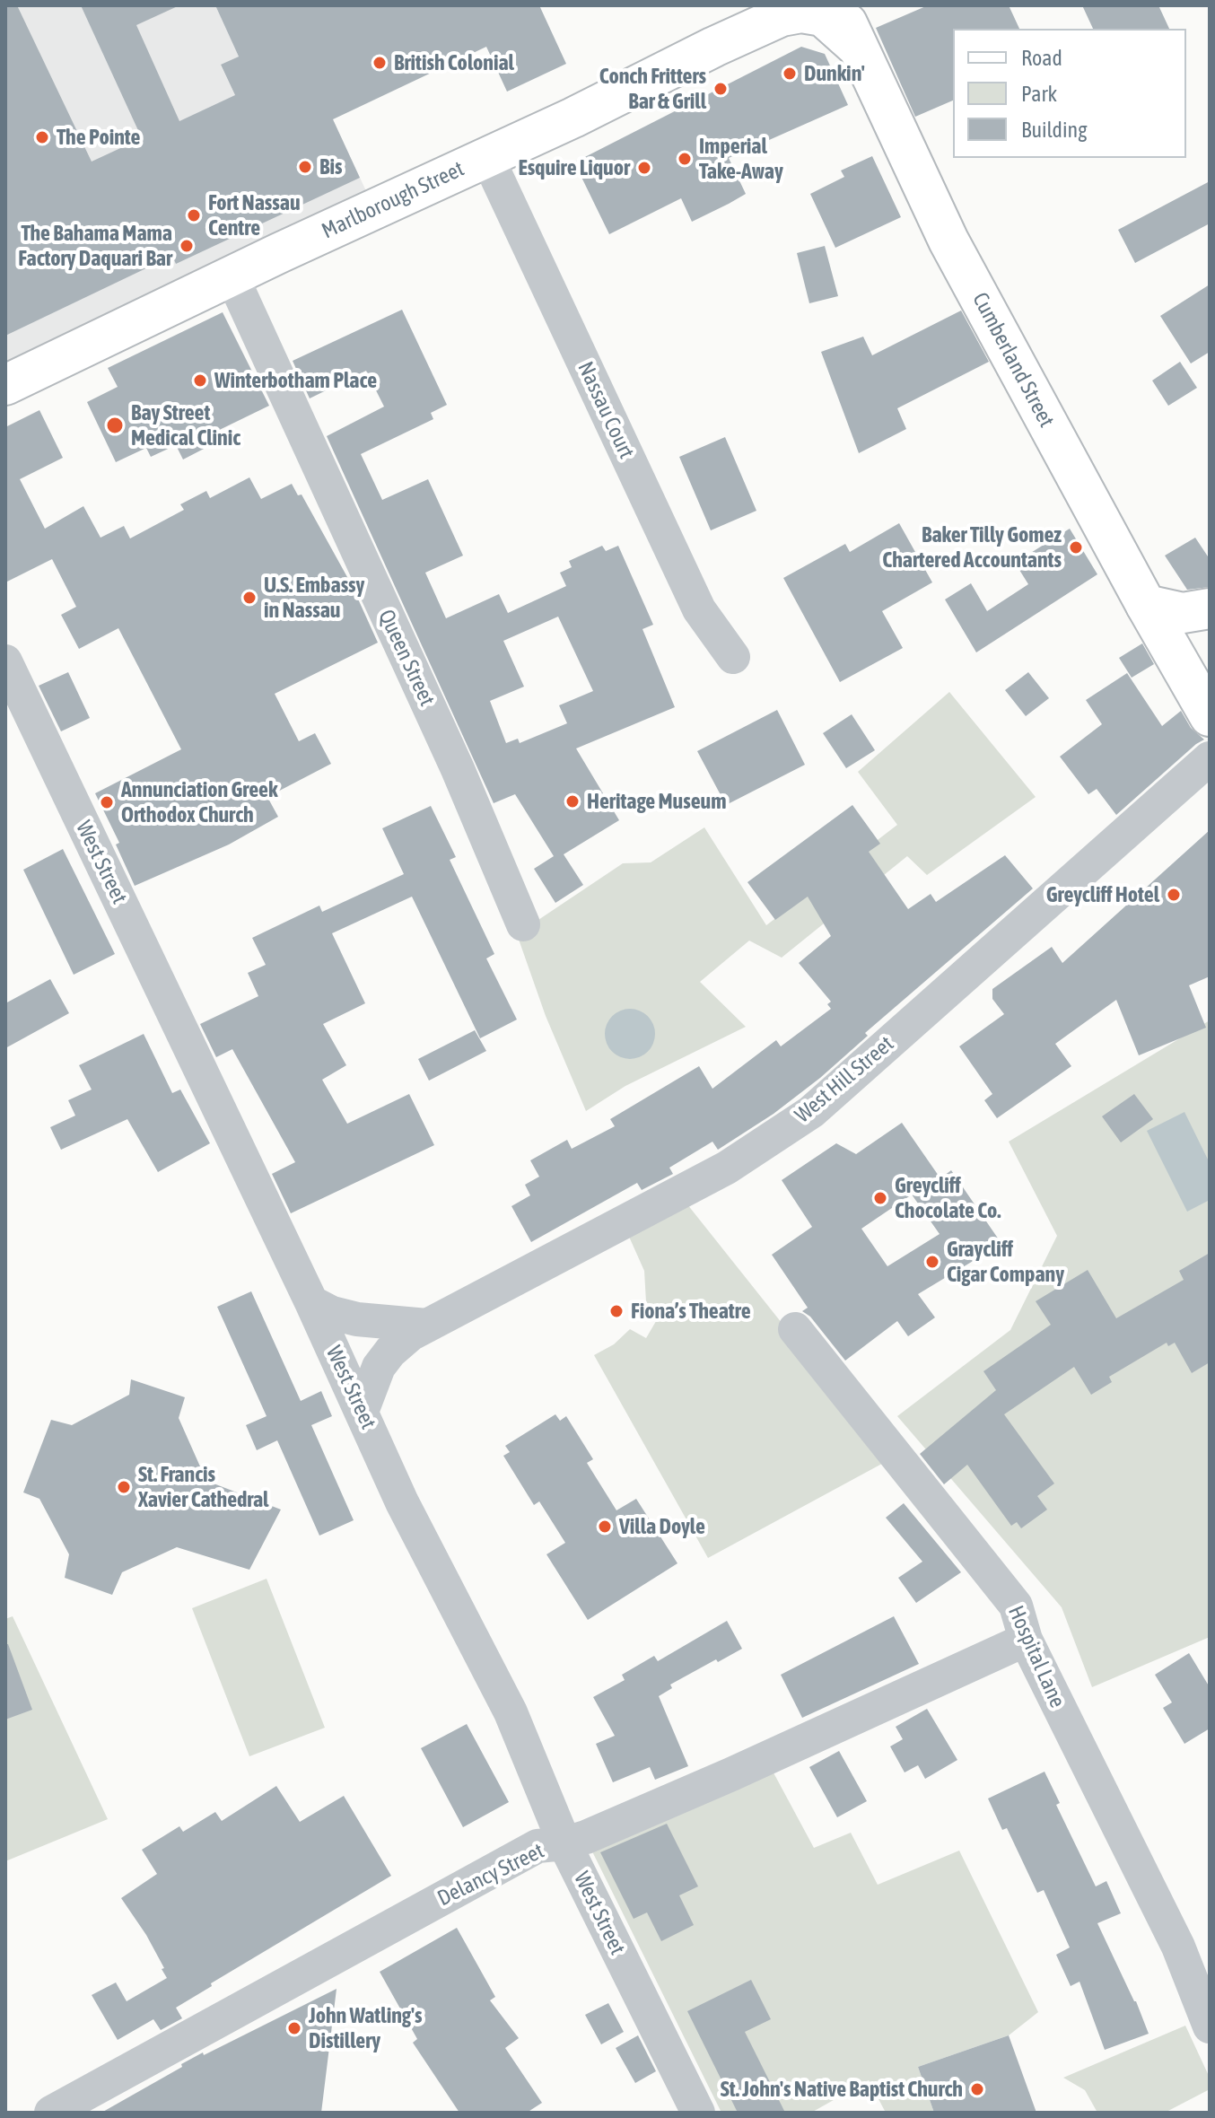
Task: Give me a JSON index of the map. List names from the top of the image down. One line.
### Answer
{"streets":{"main road":["Marlborough Street","Cumberland Street"],"street":["Nassau Court","Queen Street","West Street","West Hill Street","Hospital Lane","Delancy Street"]},"crossings":[["Marlborough Street","Cumberland Street"],["Marlborough Street","Nassau Court"],["Marlborough Street","Queen Street"],["West Street","West Hill Street"],["West Street","Delancy Street"],["Hospital Lane","Delancy Street"]],"places":["British Colonial","Dunkin'","Conch Fritters Bar & Grill","The Pointe","Imperial Take-Away","Bis","Esquire Liquor","Fort Nassau Centre","The Bahama Mama Factory Daquari Bar","Winterbotham Place","Bay Street Medical Clinic","Baker Tilly Gomez Chartered Accountants","U.S. Embassy in Nassau","Heritage Museum","Annunciation Greek Orthodox Church","Greycliff Hotel","Greycliff Chocolate Co.","Graycliff Cigar Company","Fiona’s Theatre","St. Francis Xavier Cathedral","Villa Doyle","John Watling's Distillery","St. John's Native Baptist Church"],"legend":["Road","Park","Building"]}
